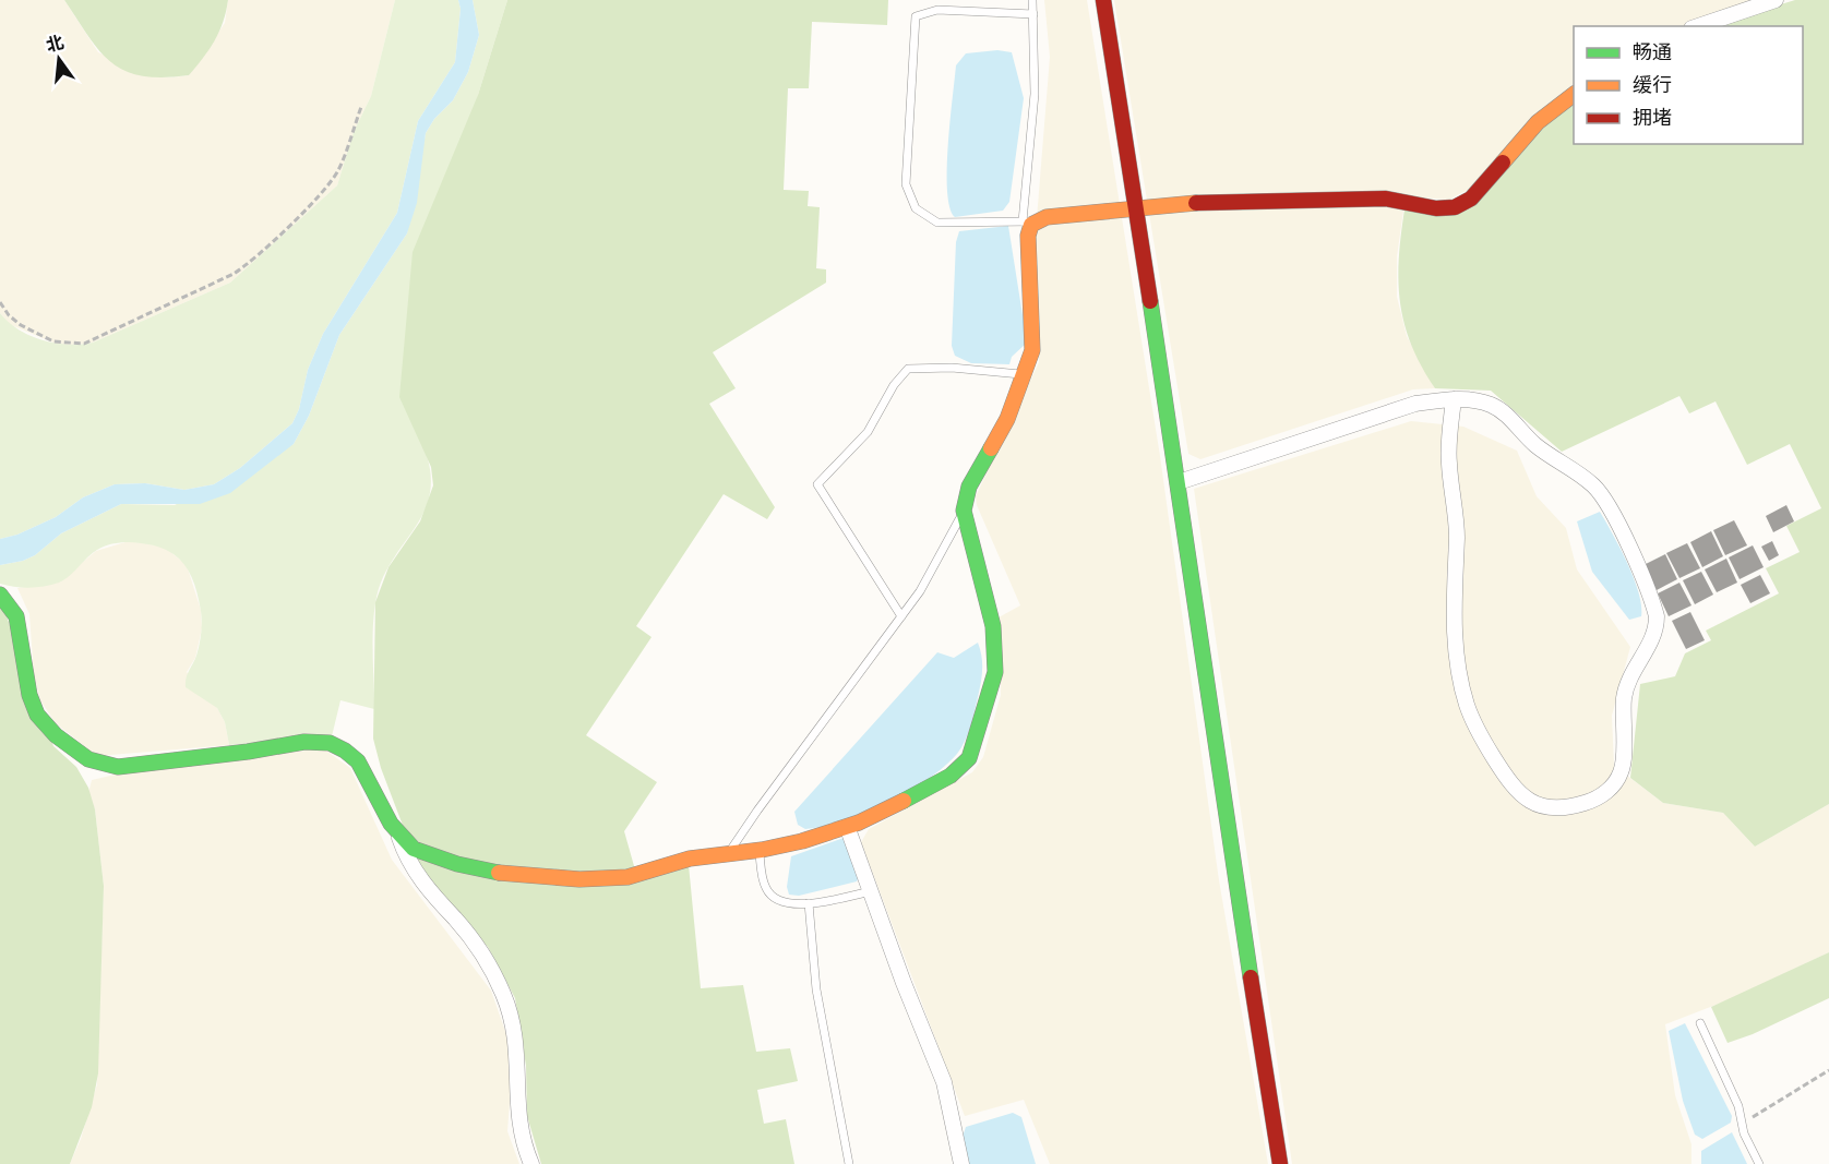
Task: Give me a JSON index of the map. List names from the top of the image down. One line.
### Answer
{"legend":["畅通","缓行","拥堵"],"north":"top"}
